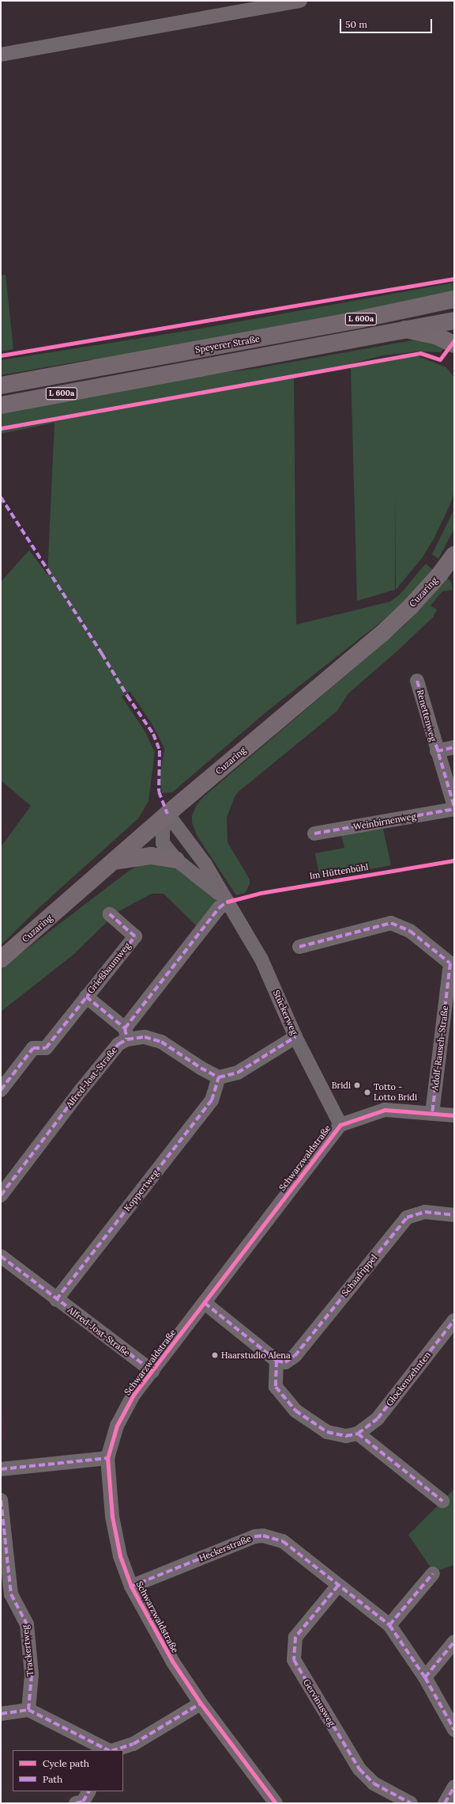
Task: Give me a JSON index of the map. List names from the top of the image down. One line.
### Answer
{"streets":{"main road":["L 600a","Speyerer Straße","Cuzaring"],"street":["Renettenweg","Weinbirnenweg","Grießbaumweg","Stückerweg","Adolf-Rausch-Straße","Alfred-Jost-Straße","Schwarzwaldstraße","Koppertweg","Schaafrippel","Glockenzehnten","Heckerstraße","Trackertweg","Gervinusweg"],"cycle path":["Im Hüttenbühl"]},"crossings":[["Cuzaring","Stückerweg"],["Grießbaumweg","Alfred-Jost-Straße"],["Stückerweg","Alfred-Jost-Straße"],["Stückerweg","Schwarzwaldstraße"],["Adolf-Rausch-Straße","Schwarzwaldstraße"],["Alfred-Jost-Straße","Schwarzwaldstraße"],["Alfred-Jost-Straße","Koppertweg"],["Schwarzwaldstraße","Heckerstraße"],["Heckerstraße","Gervinusweg"]],"places":["Bridi","Totto - Lotto Bridi","Haarstudio Alena"],"legend":["Cycle path","Path"],"scale_bar":"50 m"}
